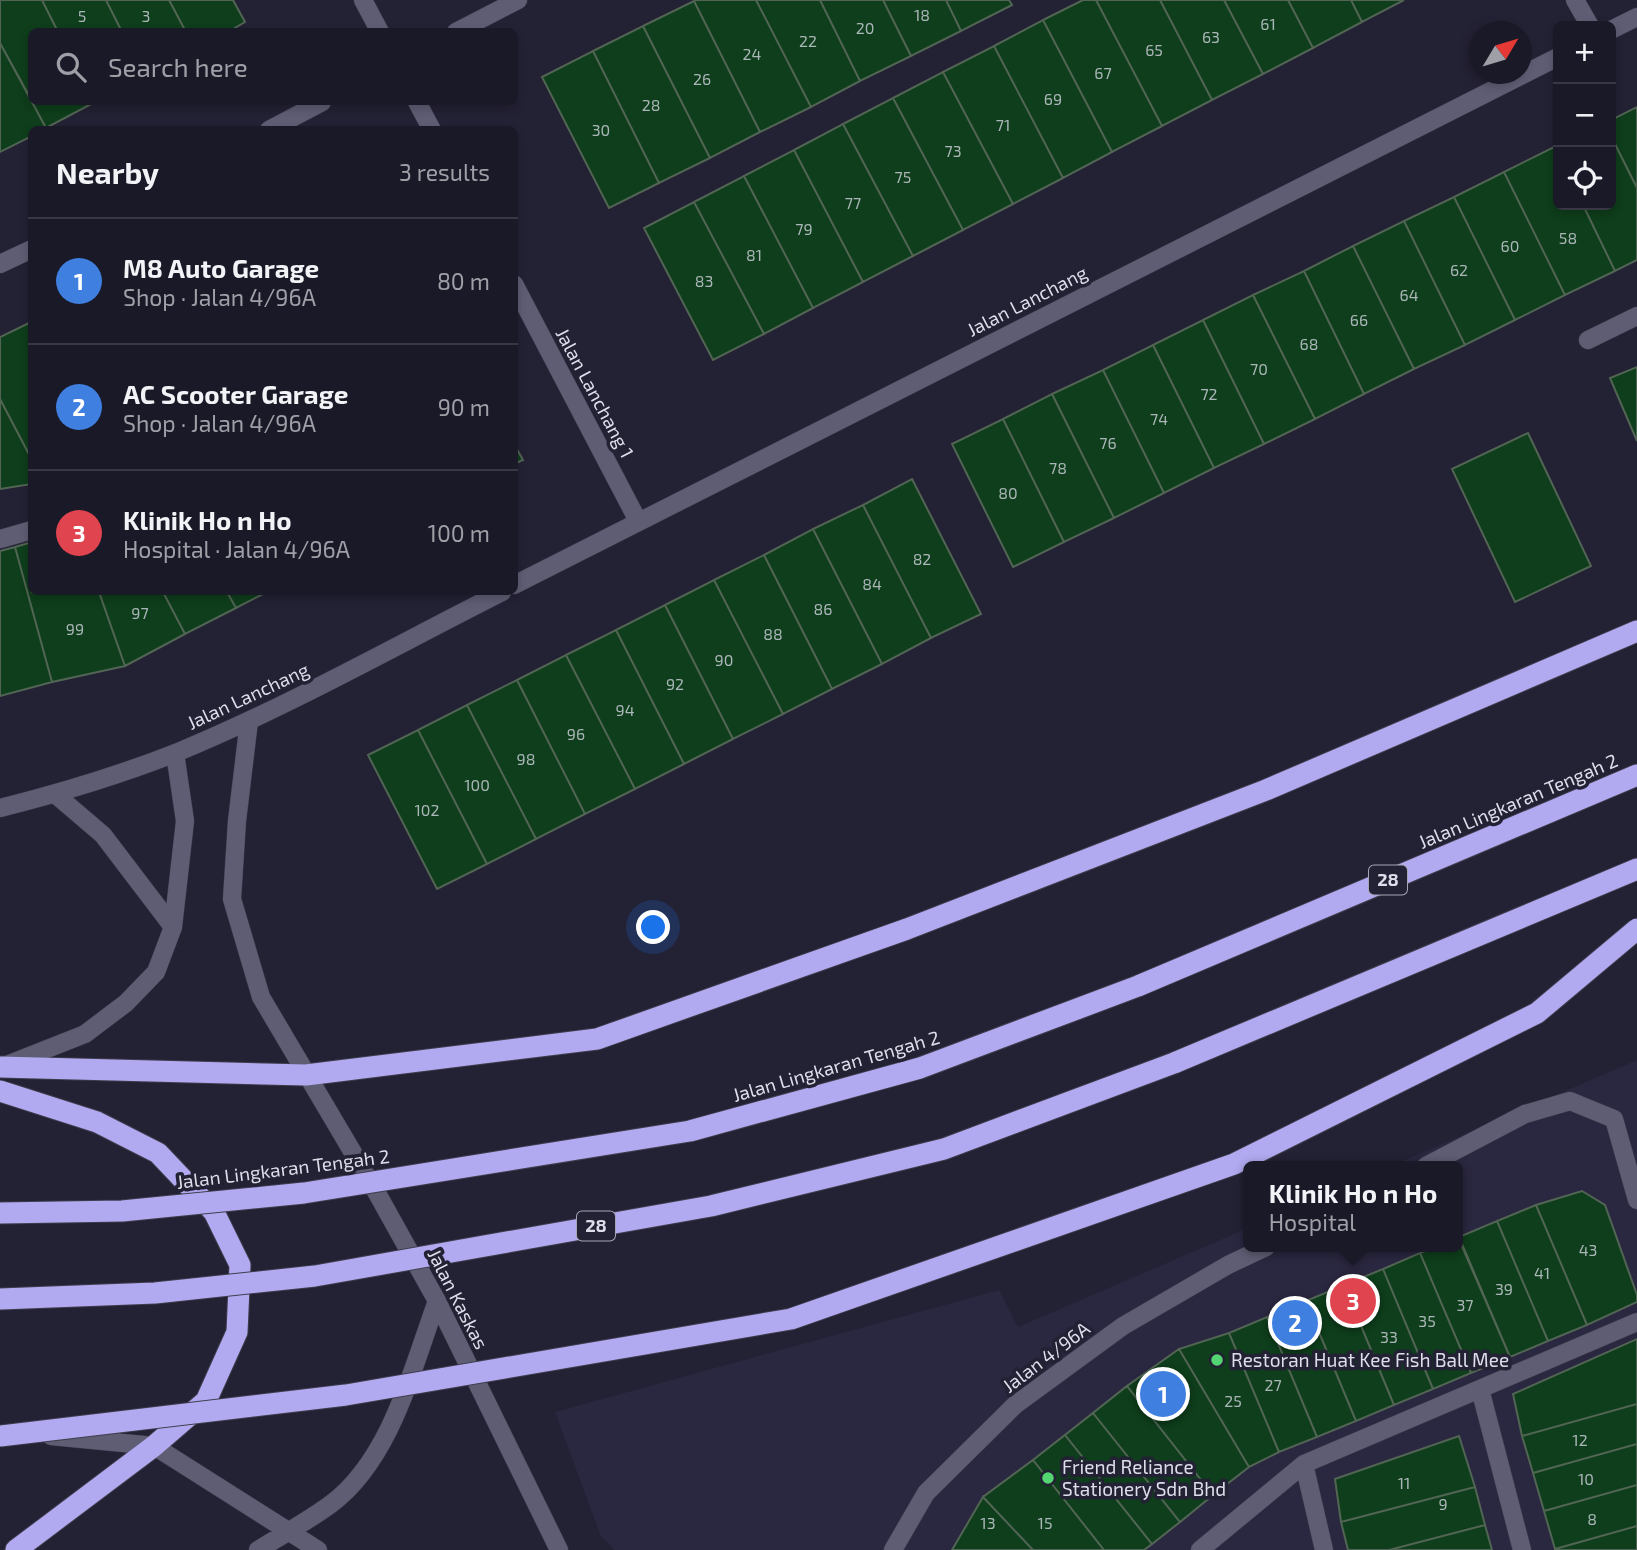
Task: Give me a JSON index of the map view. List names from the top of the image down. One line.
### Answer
{"streets":{"highway":["Jalan Lingkaran Tengah 2","28"],"street":["Jalan Lanchang","Jalan Lanchang 1","Jalan Kaskas","Jalan 4/96A"]},"crossings":[["Jalan Lanchang","Jalan Lanchang 1"],["Jalan Lanchang","Jalan Kaskas"]],"places":["Restoran Huat Kee Fish Ball Mee","Friend Reliance Stationery Sdn Bhd"],"house_numbers":["18","5","3","61","20","63","22","65","24","67","26","69","28","71","30","73","75","77","79","58","60","81","62","83","64","66","68","70","72","74","76","78","80","82","84","86","97","99","88","90","92","94","96","98","100","102","43","41","39","37","35","33","27","25","12","10","11","9","8","13","15"],"north":"top right","page":{"map_buttons":["+","−"],"search":"Search here","heading":["Nearby","3 results"],"list":[{"mark":"1","name":"M8 Auto Garage","note":"Shop · Jalan 4/96A","value":"80 m"},{"mark":"2","name":"AC Scooter Garage","note":"Shop · Jalan 4/96A","value":"90 m"},{"mark":"3","name":"Klinik Ho n Ho","note":"Hospital · Jalan 4/96A","value":"100 m"}],"popup":["Klinik Ho n Ho","Hospital"],"pins":["3","2","1"]}}
